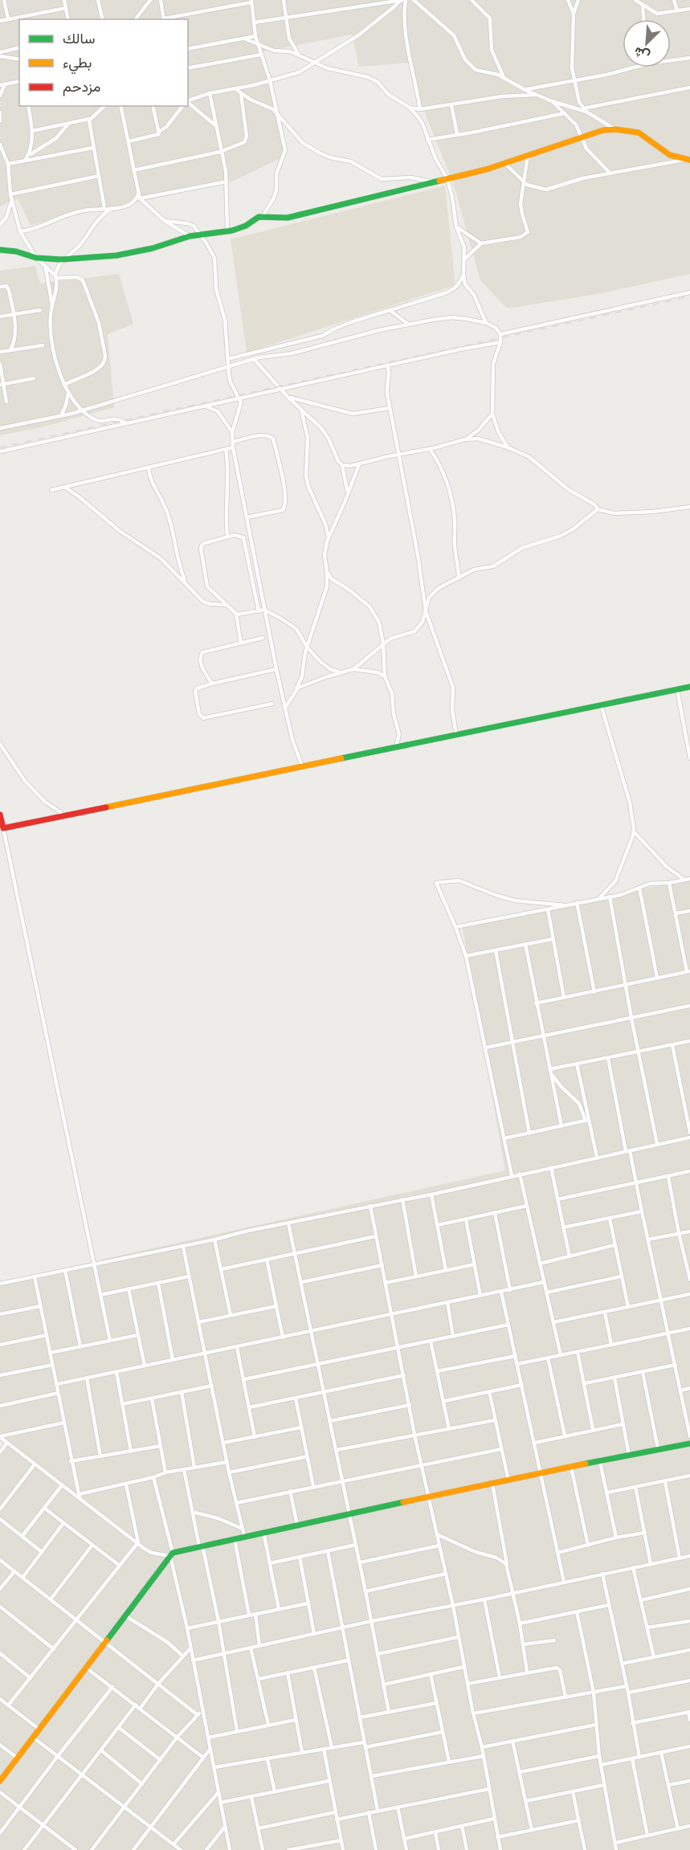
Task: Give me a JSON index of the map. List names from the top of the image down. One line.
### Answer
{"legend":["سالك","بطيء","مزدحم"],"north":"bottom left"}
